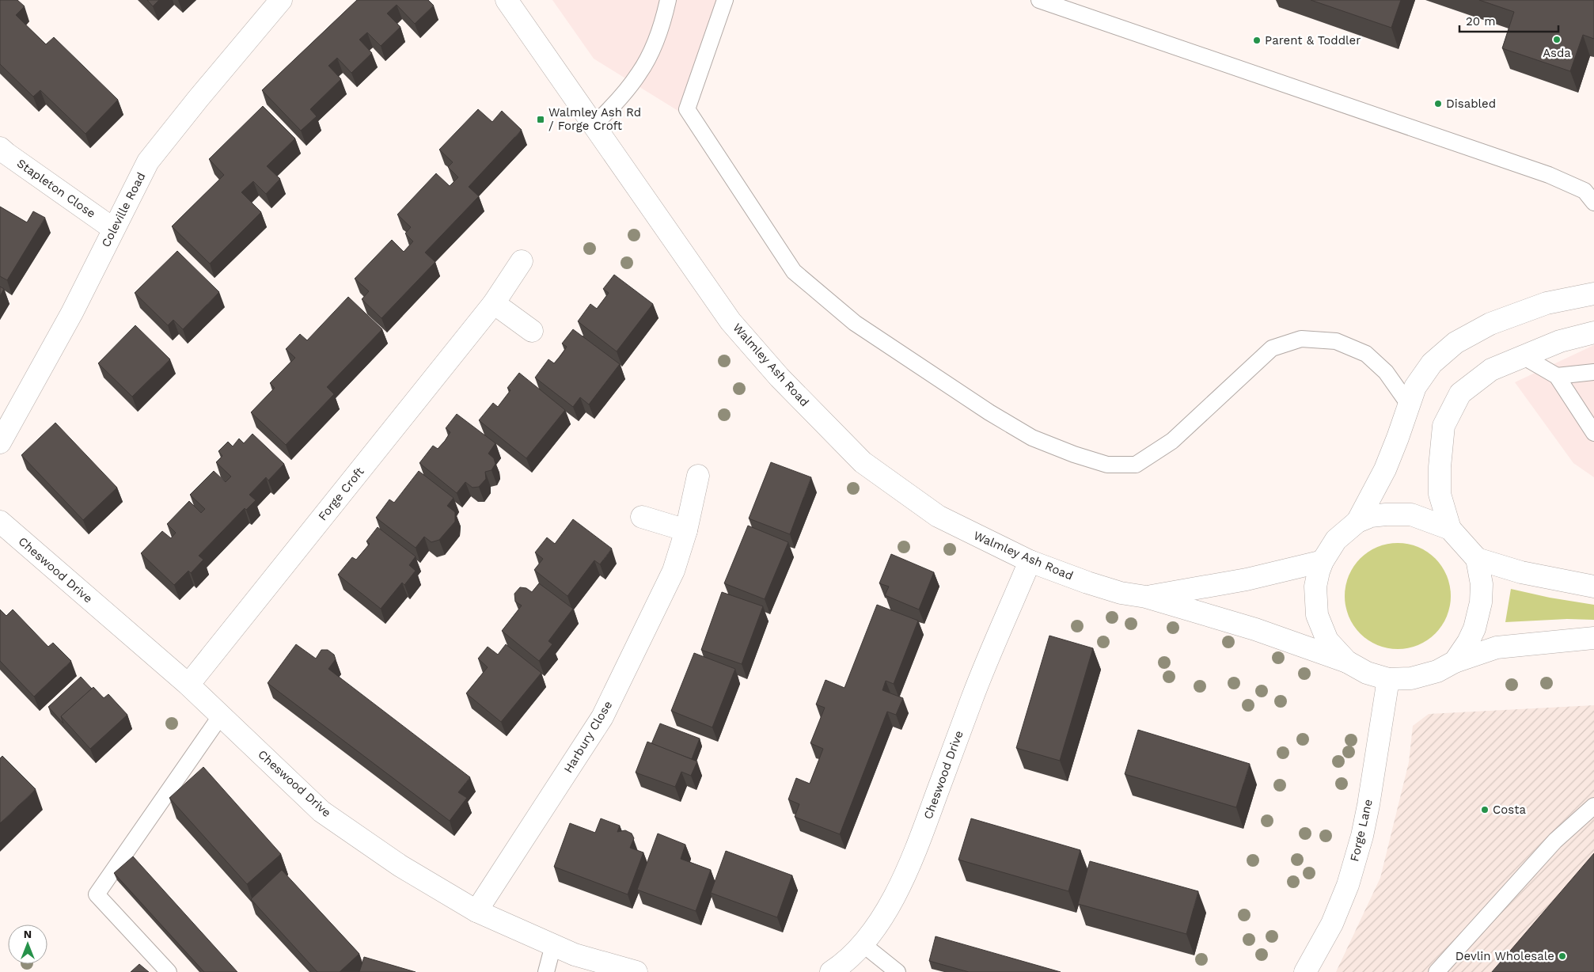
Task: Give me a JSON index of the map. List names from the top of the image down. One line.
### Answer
{"streets":{"street":["Stapleton Close","Coleville Road","Walmley Ash Road","Forge Croft","Cheswood Drive","Harbury Close","Forge Lane"]},"crossings":[["Stapleton Close","Coleville Road"],["Walmley Ash Road","Cheswood Drive"],["Forge Croft","Cheswood Drive"],["Cheswood Drive","Harbury Close"]],"places":{"other":["Asda","Parent & Toddler","Disabled","Costa","Devlin Wholesale"],"transit":["Walmley Ash Rd / Forge Croft"]},"scale_bar":"20 m","north":"top"}
